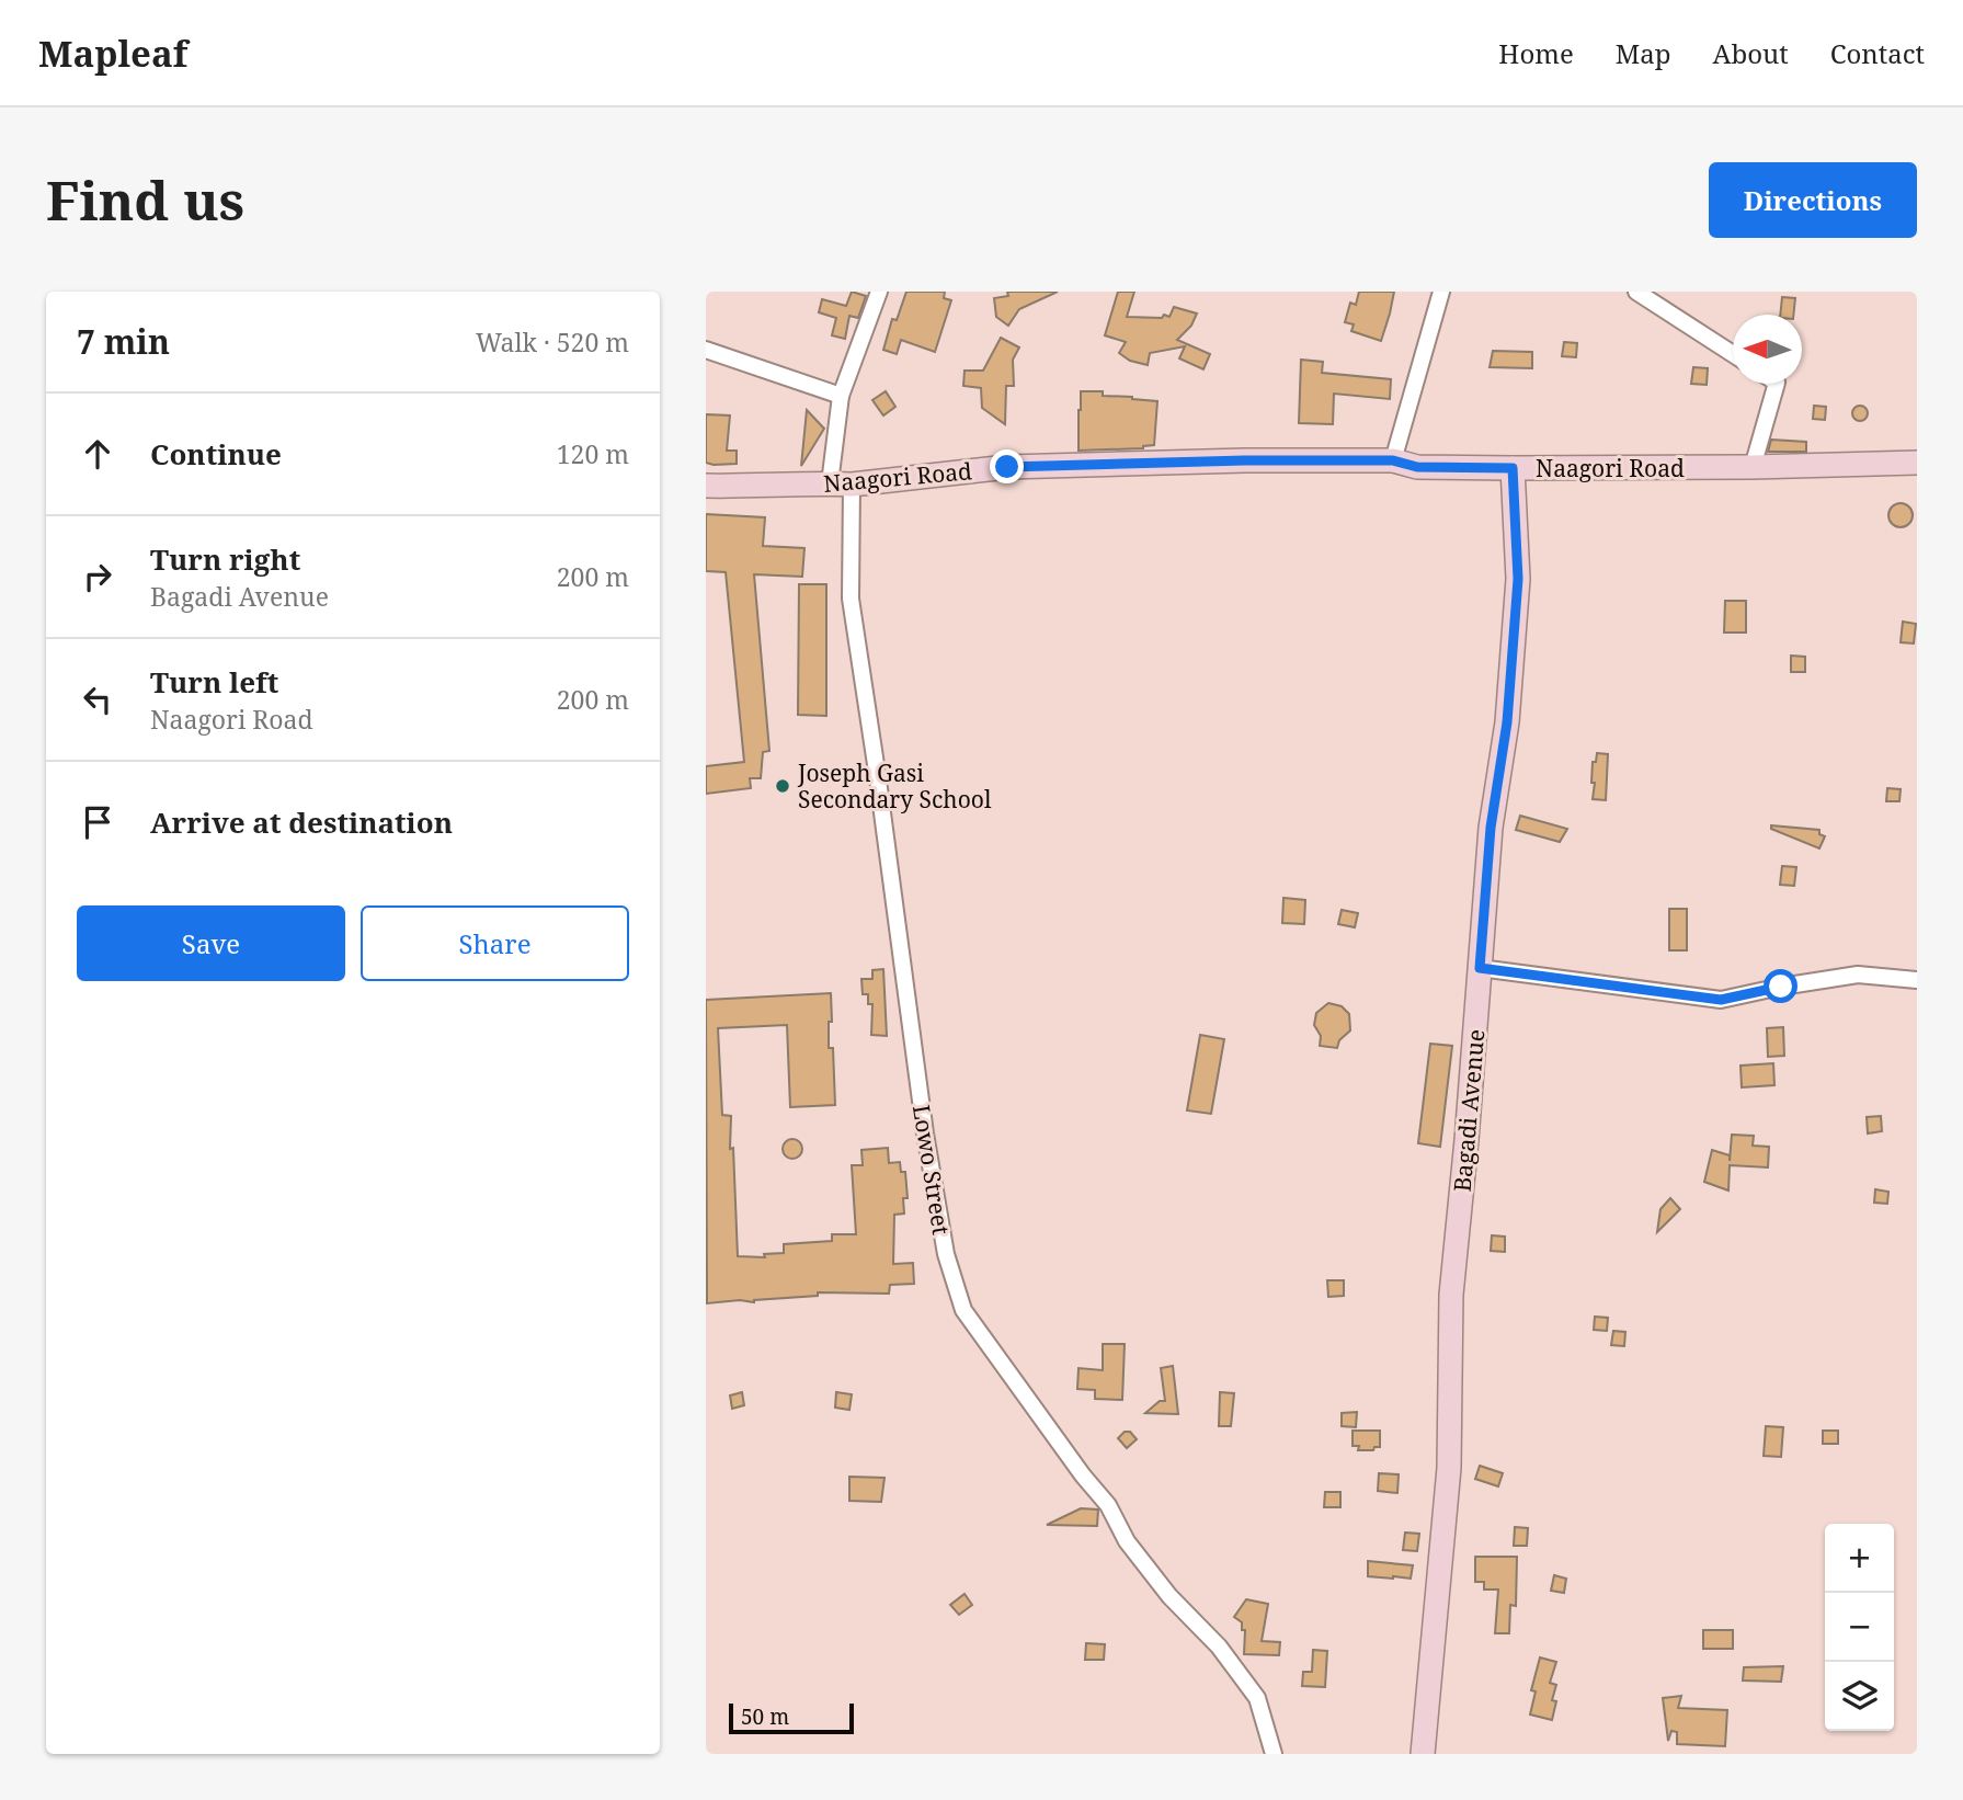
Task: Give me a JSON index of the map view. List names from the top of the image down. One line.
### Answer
{"streets":{"street":["Naagori Road","Bagadi Avenue","Lowo Street"]},"crossings":[["Naagori Road","Bagadi Avenue"],["Naagori Road","Lowo Street"]],"places":["Joseph Gasi Secondary School"],"scale_bar":"50 m","north":"left","page":{"header":"Mapleaf","nav":["Home","Map","About","Contact"],"buttons":["Directions",["Save","Share"]],"title":"Find us","heading":["7 min","Walk · 520 m"],"list":[["Continue","120 m"],["Turn right","Bagadi Avenue","200 m"],["Turn left","Naagori Road","200 m"],"Arrive at destination"],"map_buttons":["+","−"],"scale":"50 m"}}
